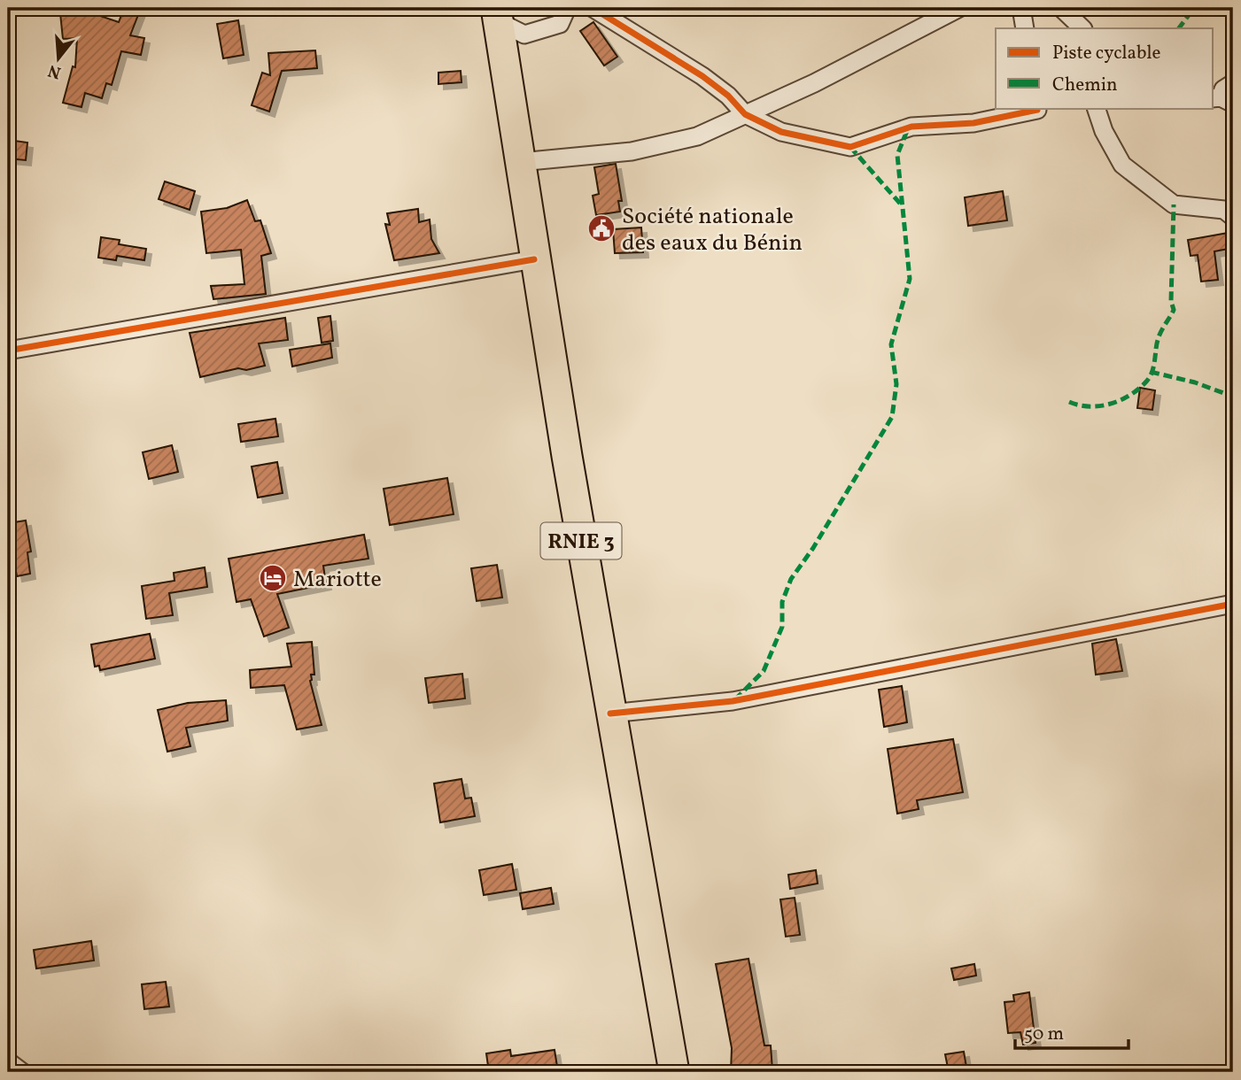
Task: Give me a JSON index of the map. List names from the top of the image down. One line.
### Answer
{"streets":{"highway":["RNIE 3"]},"places":{"public building":["Société nationale des eaux du Bénin"],"hotel":["Mariotte"]},"legend":["Piste cyclable","Chemin"],"scale_bar":"50 m","north":"bottom"}
